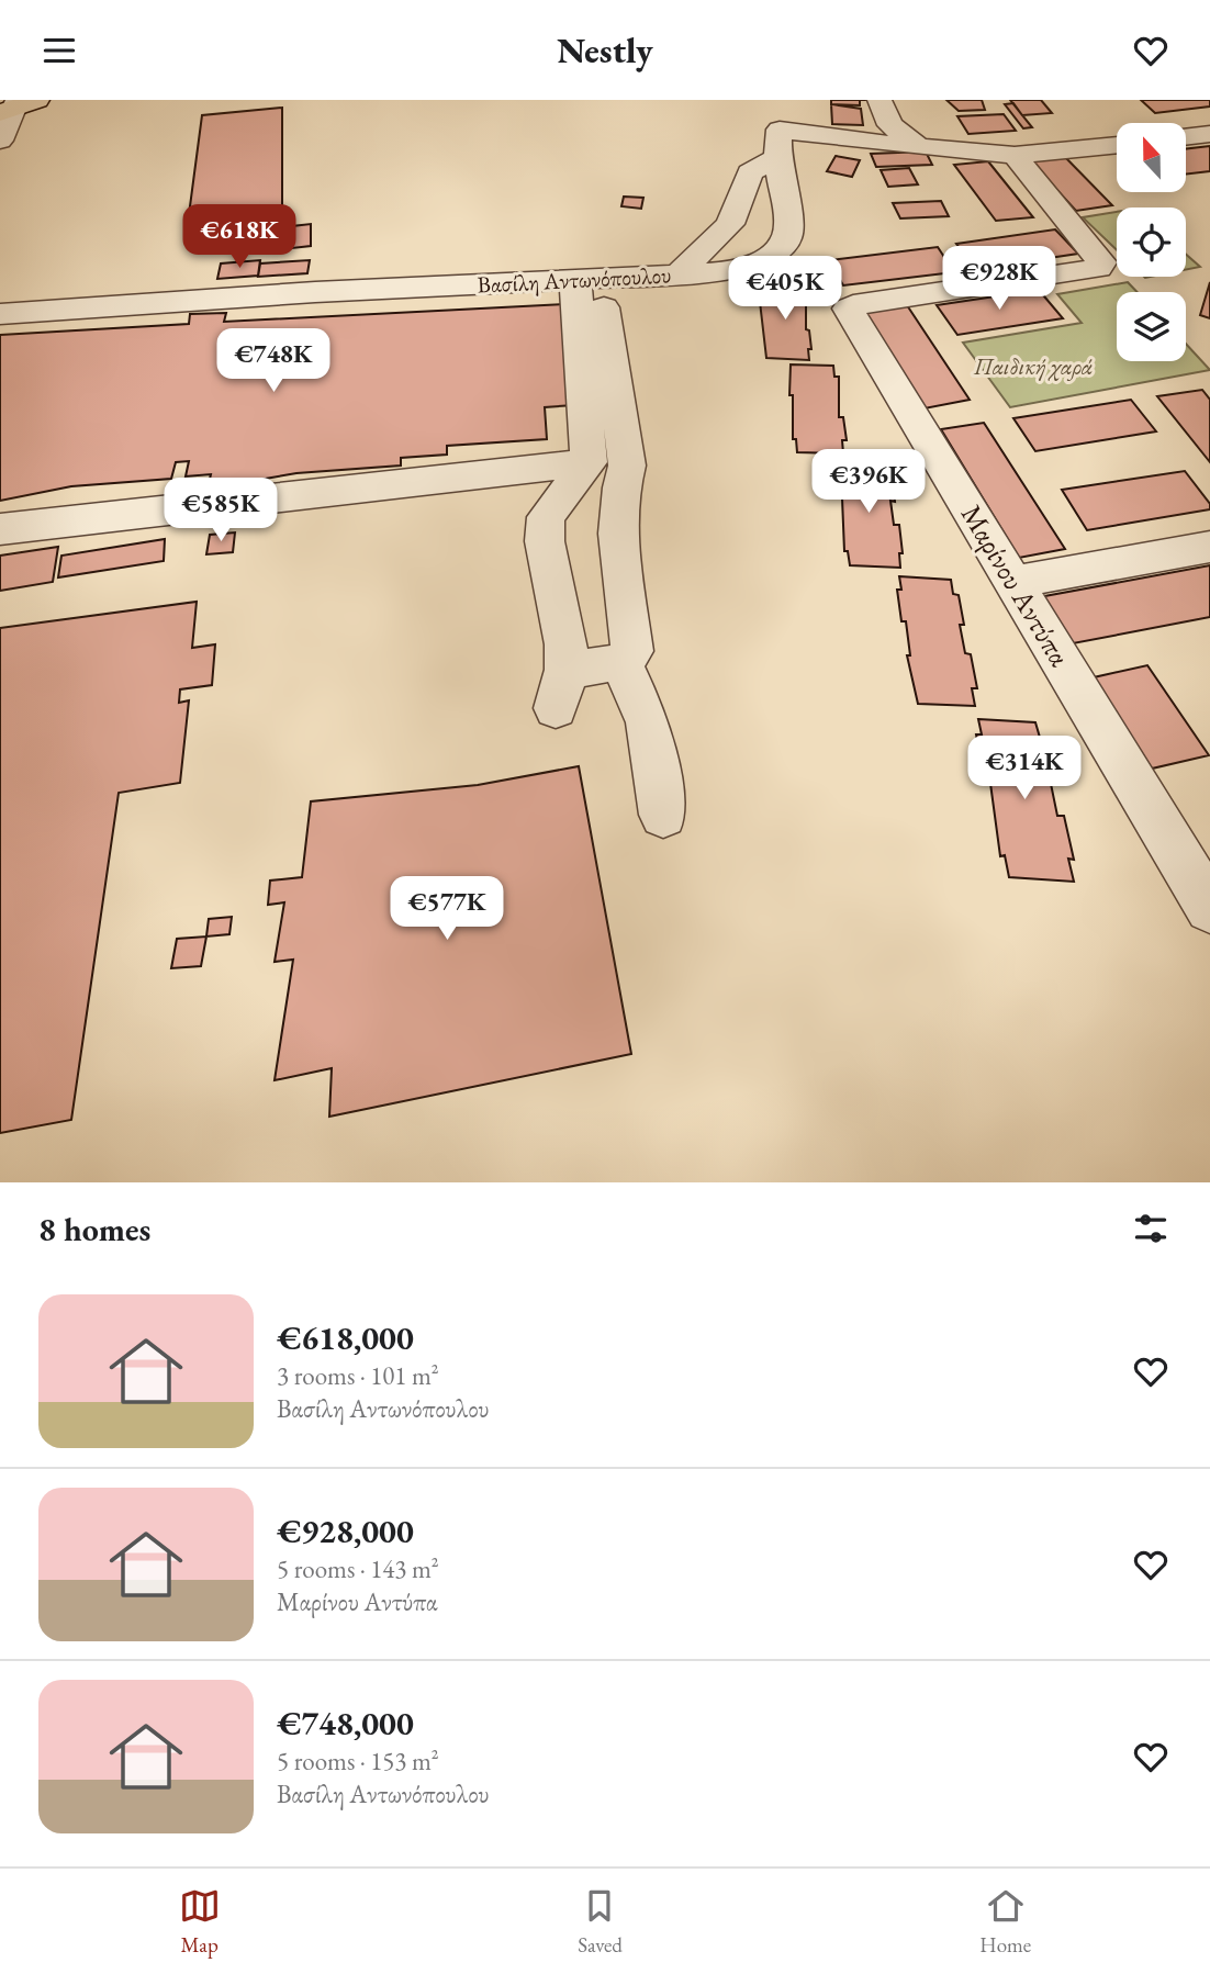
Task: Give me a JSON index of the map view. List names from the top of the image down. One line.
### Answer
{"streets":{"street":["Βασίλη Αντωνόπουλου","Μαρίνου Αντύπα"]},"parks":["Παιδική χαρά"],"north":"top","page":{"header":"Nestly","price":["€618K","€928K","€405K","€748K","€396K","€585K","€314K","€577K"],"heading":"8 homes","list":[{"name":"€618,000","note":"3 rooms · 101 m² · Βασίλη Αντωνόπουλου"},{"name":"€928,000","note":"5 rooms · 143 m² · Μαρίνου Αντύπα"},{"name":"€748,000","note":"5 rooms · 153 m² · Βασίλη Αντωνόπουλου"}],"tabs":["Map","Saved","Home"]}}
